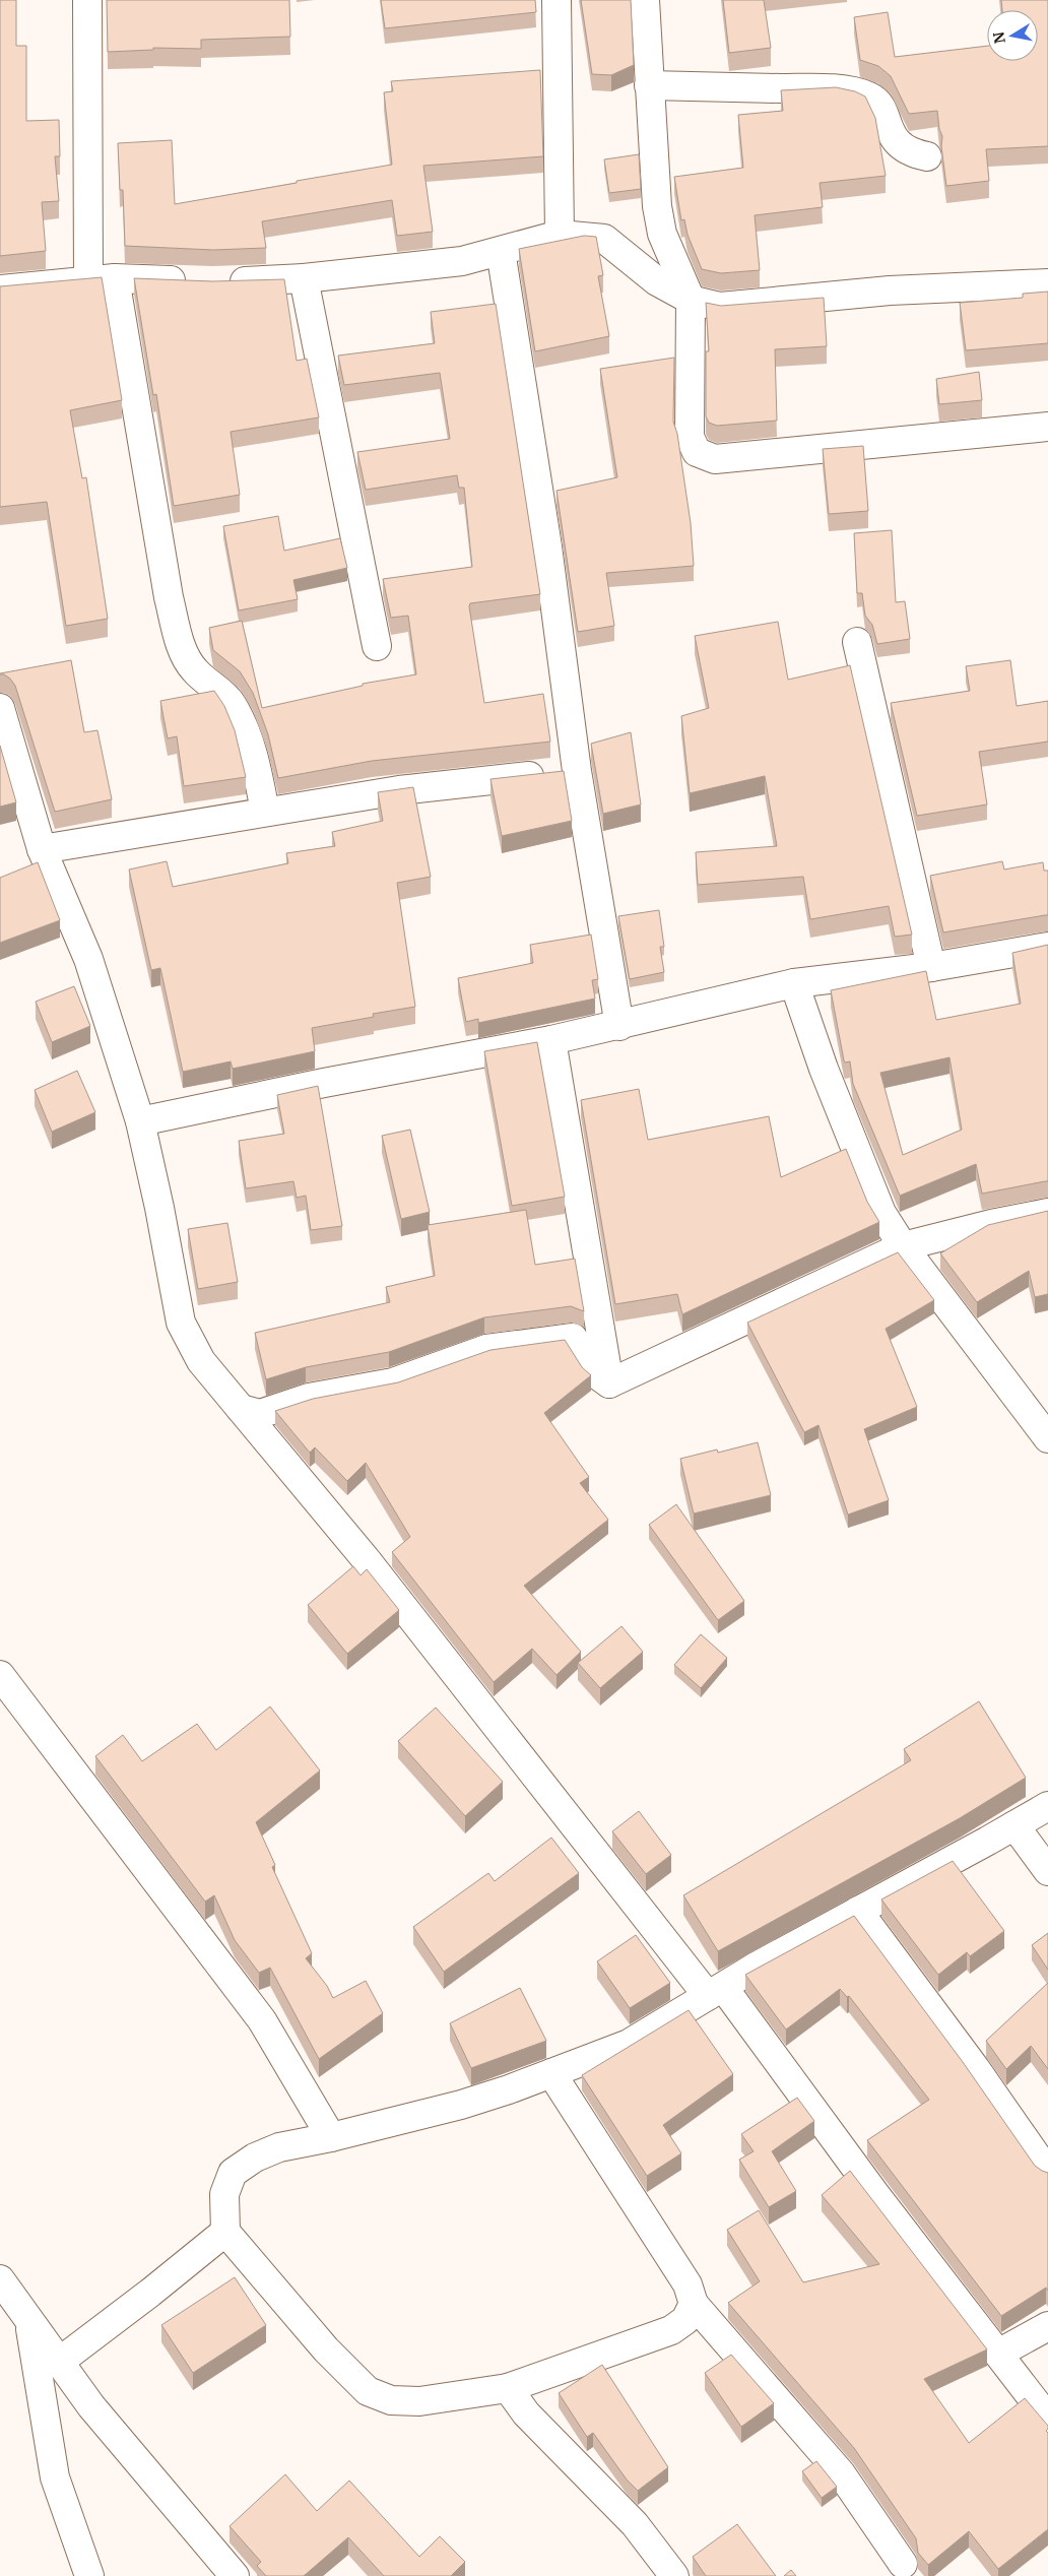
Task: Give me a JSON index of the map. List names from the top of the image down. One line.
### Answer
{"north":"left"}
